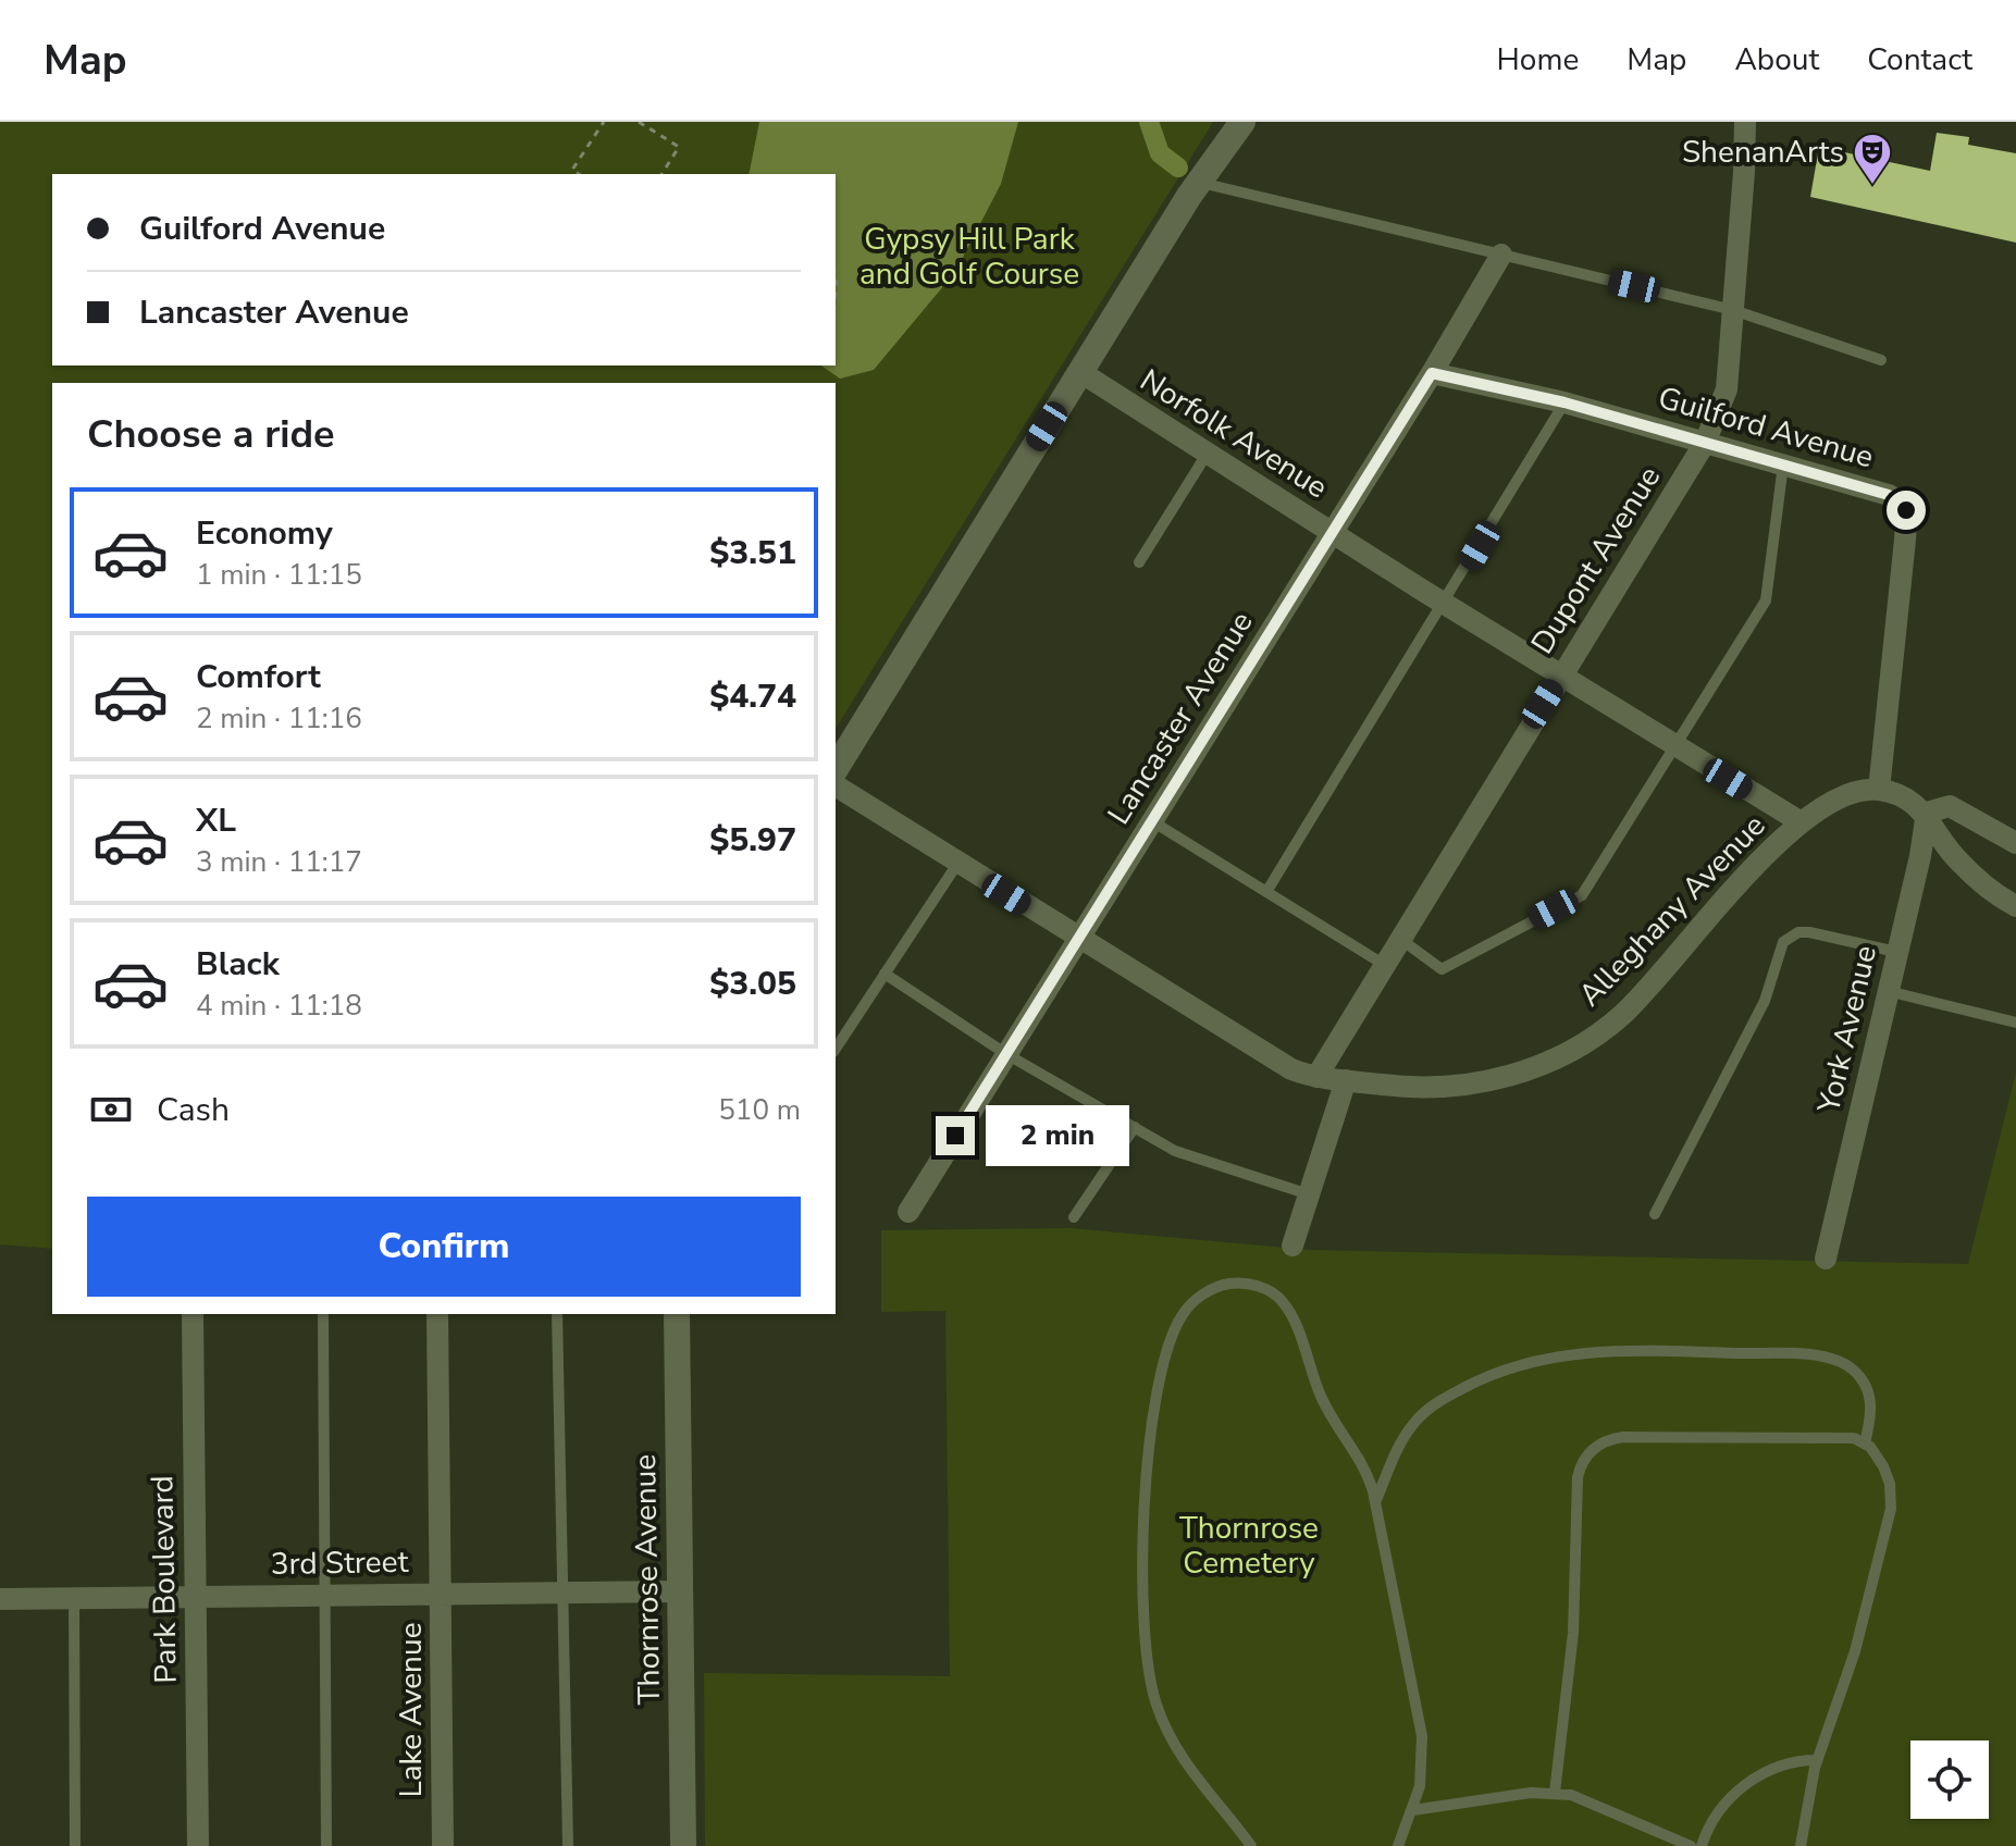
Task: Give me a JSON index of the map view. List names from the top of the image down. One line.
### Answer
{"streets":{"street":["Guilford Avenue","Norfolk Avenue","Dupont Avenue","Lancaster Avenue","Alleghany Avenue","York Avenue","3rd Street","Park Boulevard","Thornrose Avenue","Lake Avenue"]},"crossings":[["Guilford Avenue","Dupont Avenue"],["Guilford Avenue","Lancaster Avenue"],["Guilford Avenue","Alleghany Avenue"],["Norfolk Avenue","Dupont Avenue"],["Norfolk Avenue","Lancaster Avenue"],["Norfolk Avenue","Alleghany Avenue"],["Dupont Avenue","Alleghany Avenue"],["Lancaster Avenue","Alleghany Avenue"],["3rd Street","Park Boulevard"],["3rd Street","Thornrose Avenue"],["3rd Street","Lake Avenue"]],"parks":["Gypsy Hill Park and Golf Course","Thornrose Cemetery"],"places":{"theatre":["ShenanArts"]},"page":{"header":"Map","nav":["Home","Map","About","Contact"],"banner":["Guilford Avenue","Lancaster Avenue"],"heading":"Choose a ride","list":[{"name":"Economy","note":"1 min · 11:15","value":"$3.51"},{"name":"Comfort","note":"2 min · 11:16","value":"$4.74"},{"name":"XL","note":"3 min · 11:17","value":"$5.97"},{"name":"Black","note":"4 min · 11:18","value":"$3.05"}],"pay":["Cash","510 m"],"bubble":"2 min","buttons":"Confirm"}}
